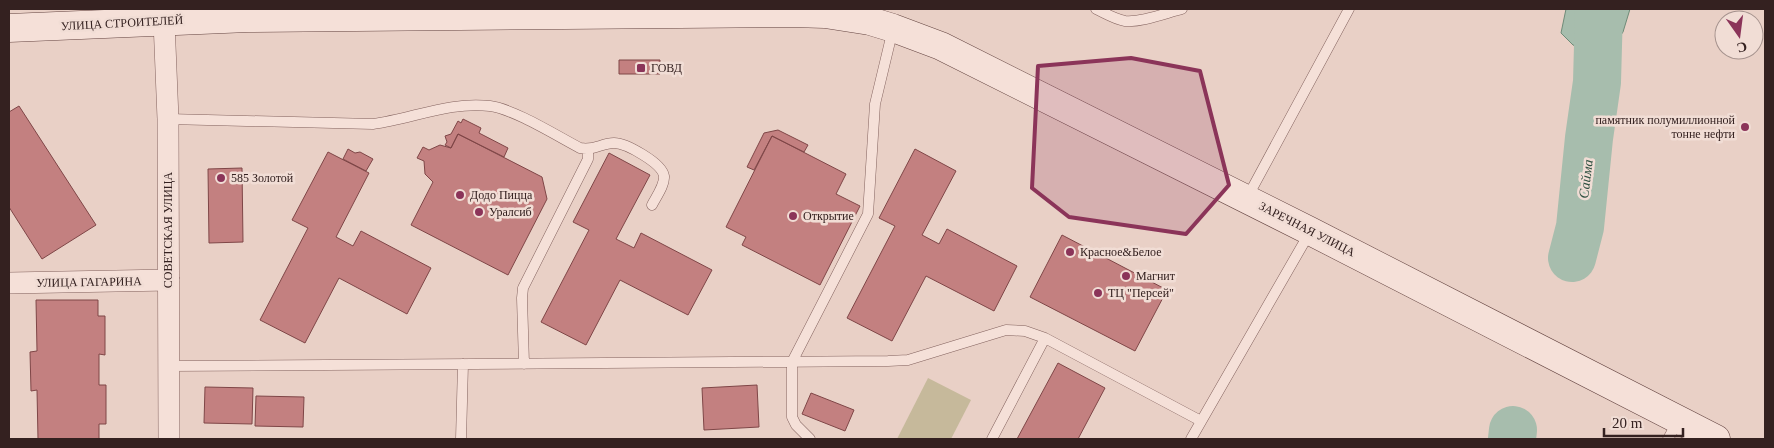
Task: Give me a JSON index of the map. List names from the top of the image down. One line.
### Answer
{"streets":{"main road":["УЛИЦА СТРОИТЕЛЕЙ","ЗАРЕЧНАЯ УЛИЦА"],"street":["СОВЕТСКАЯ УЛИЦА","УЛИЦА ГАГАРИНА"]},"crossings":[["УЛИЦА СТРОИТЕЛЕЙ","ЗАРЕЧНАЯ УЛИЦА"],["УЛИЦА СТРОИТЕЛЕЙ","СОВЕТСКАЯ УЛИЦА"],["СОВЕТСКАЯ УЛИЦА","УЛИЦА ГАГАРИНА"]],"water":["Сайма"],"places":{"transit":["ГОВД"],"other":["памятник полумиллионной тонне нефти","585 Золотой","Додо Пицца","Уралсиб","Открытие","Красное&Белое","Магнит","ТЦ \"Персей\""]},"scale_bar":"20 m","north":"bottom"}
